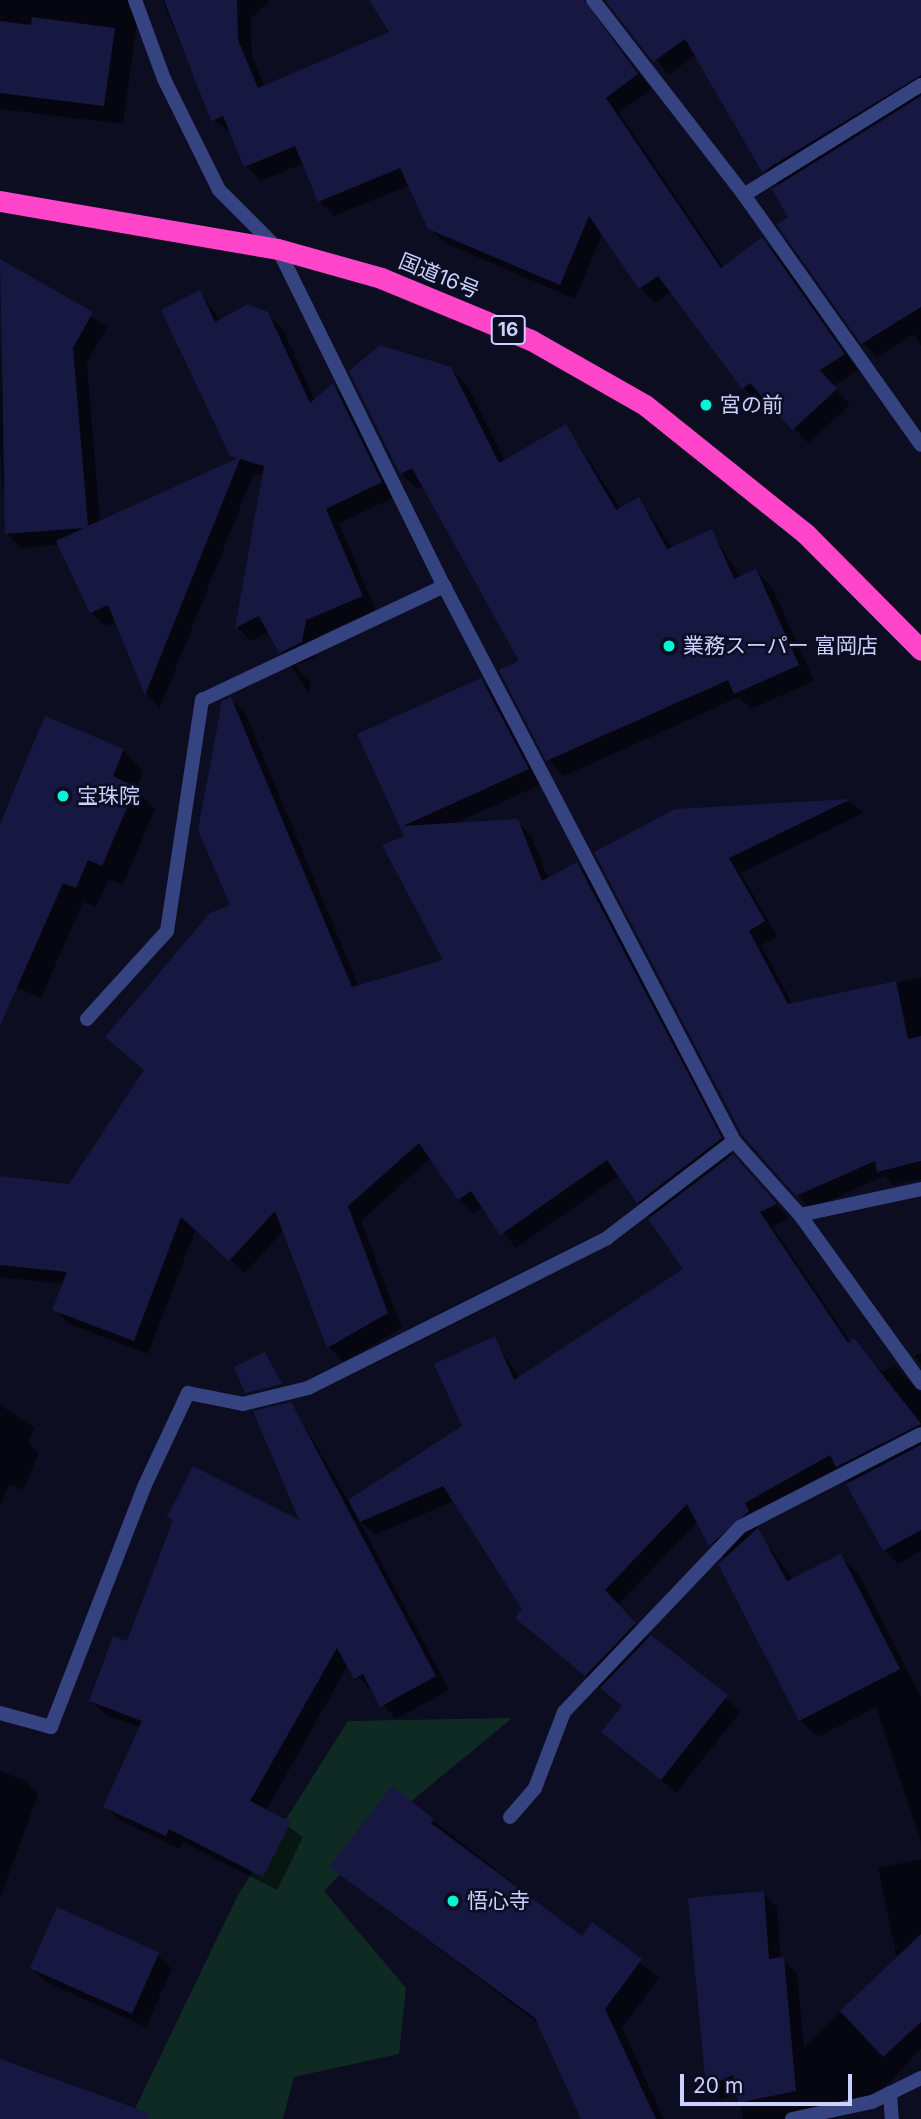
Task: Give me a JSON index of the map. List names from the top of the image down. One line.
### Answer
{"streets":{"highway":["国道16号","16"]},"places":["宮の前","業務スーパー 富岡店","宝珠院","悟心寺"],"scale_bar":"20 m"}
